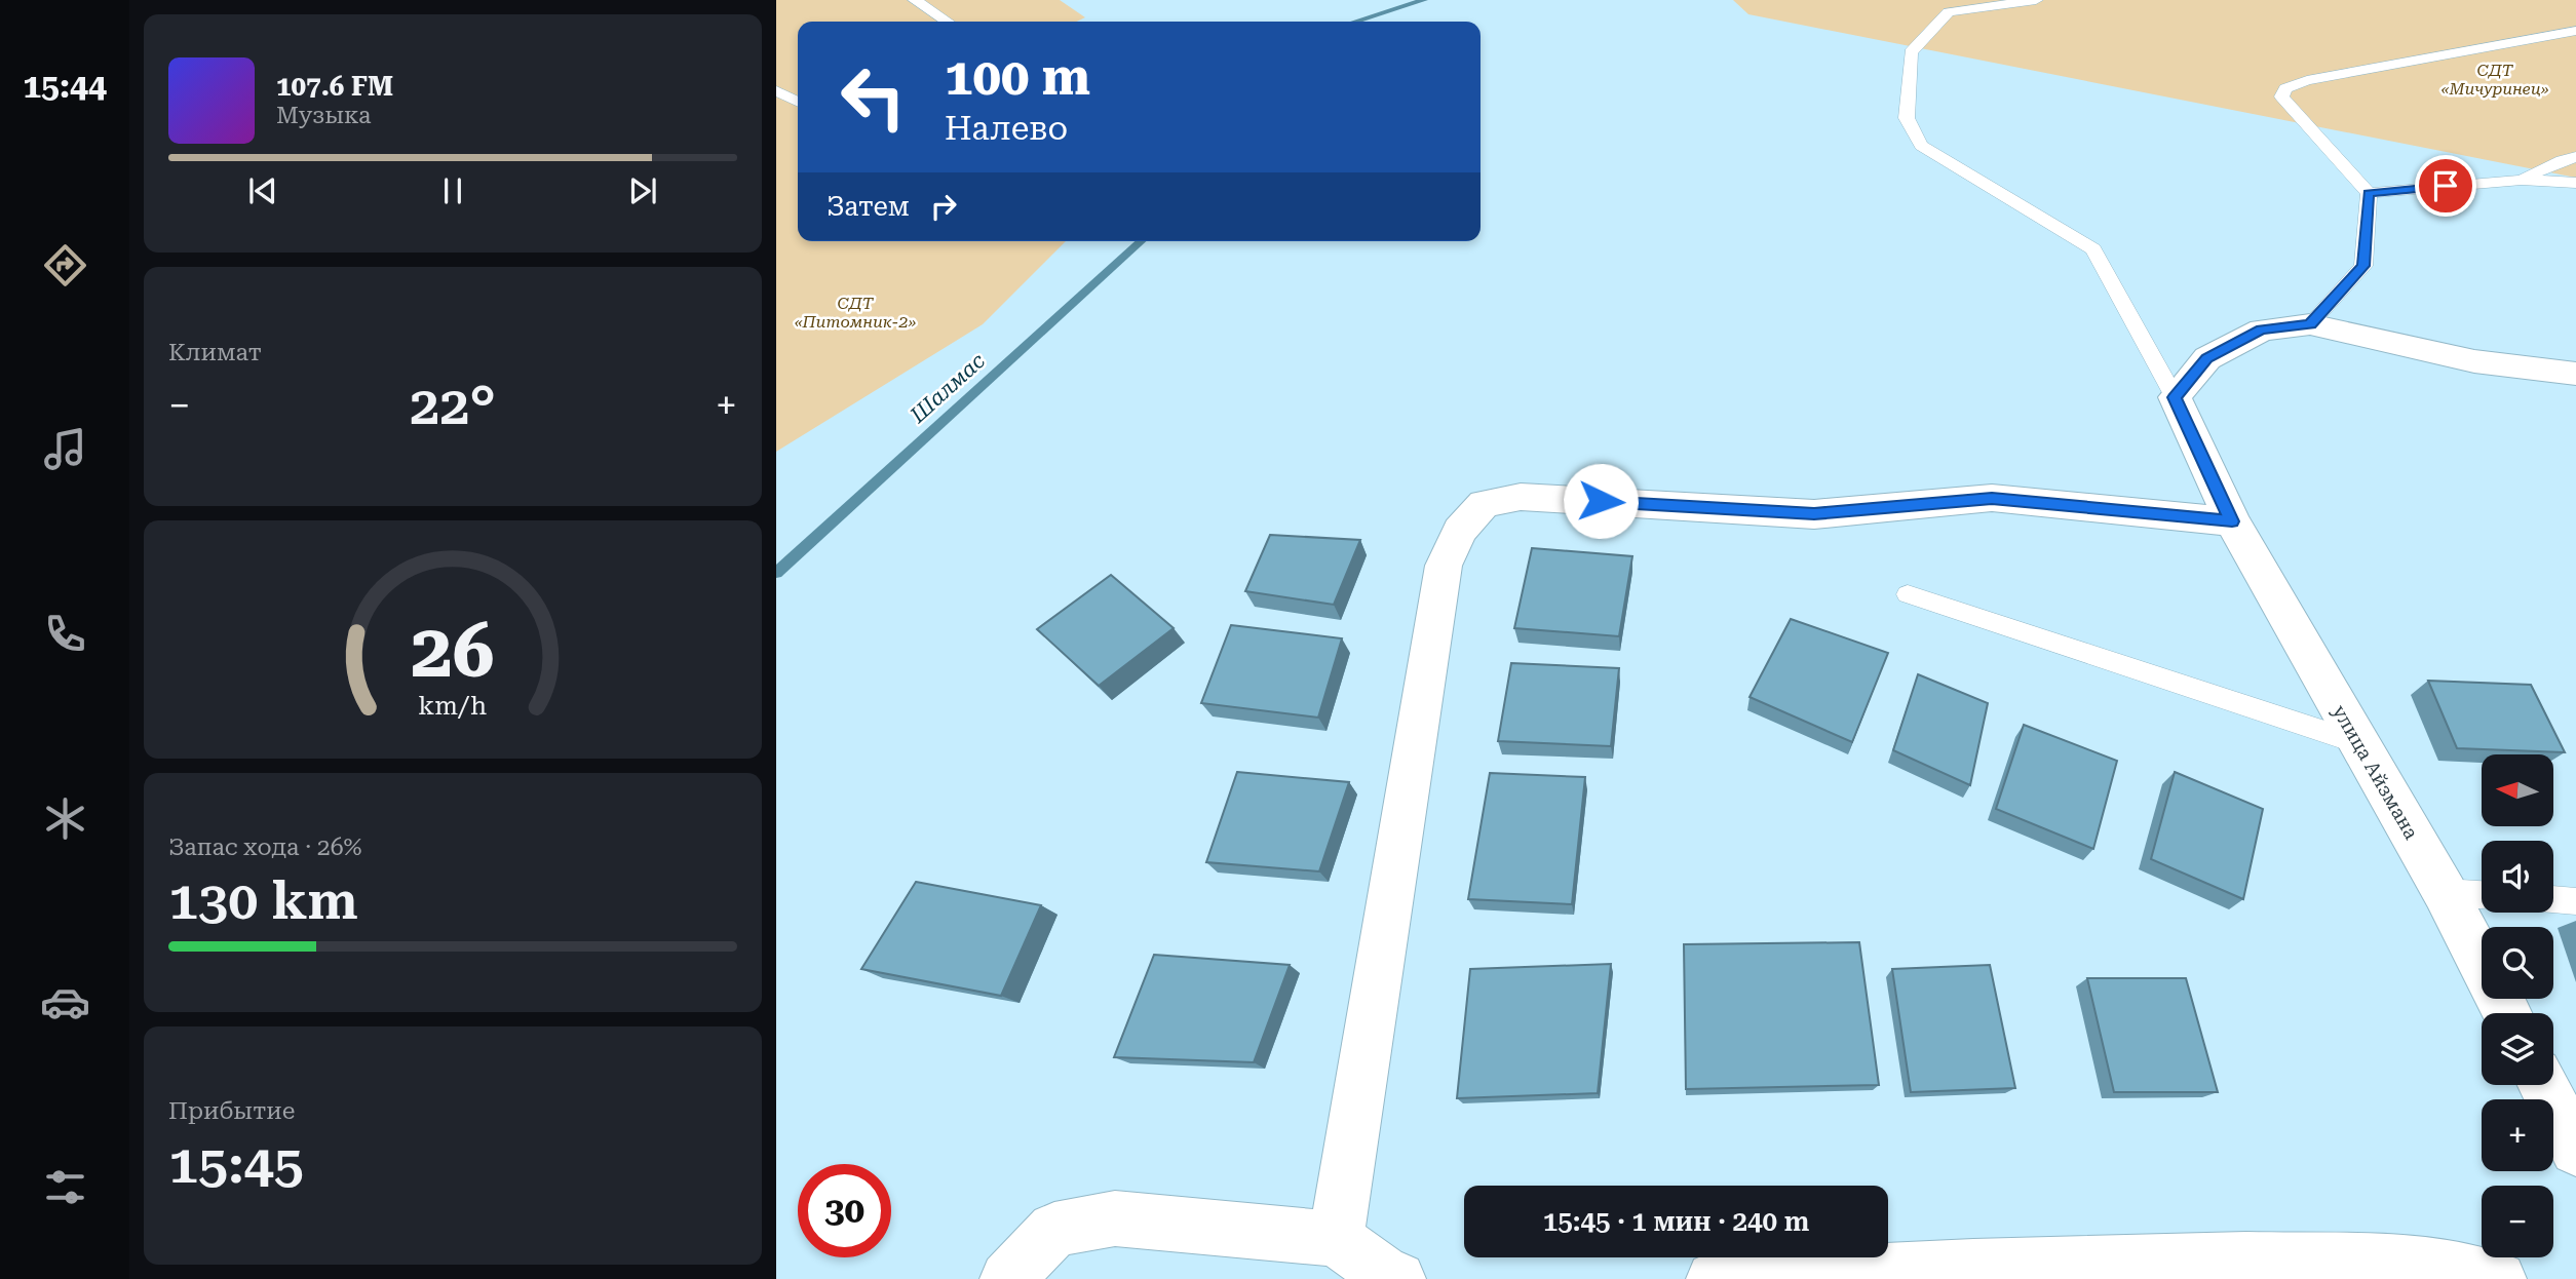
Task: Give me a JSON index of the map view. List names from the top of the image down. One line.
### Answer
{"streets":{"street":["улица Айзмана"]},"water":["Шалмас"],"parks":["СДТ «Мичуринец»","СДТ «Питомник-2»"],"north":"left","page":{"tabs":"15:44","turn":["100 m","Налево"],"song":["107.6 FM","Музыка"],"then":"Затем","tile":["Климат",["Запас хода · 26%","130 km"],["Прибытие","15:45"]],"heat":["−","22°","+"],"map_buttons":["+","−"],"limit":"30","trip":"15:45 · 1 мин · 240 m","gauge":["26","km/h"]}}
